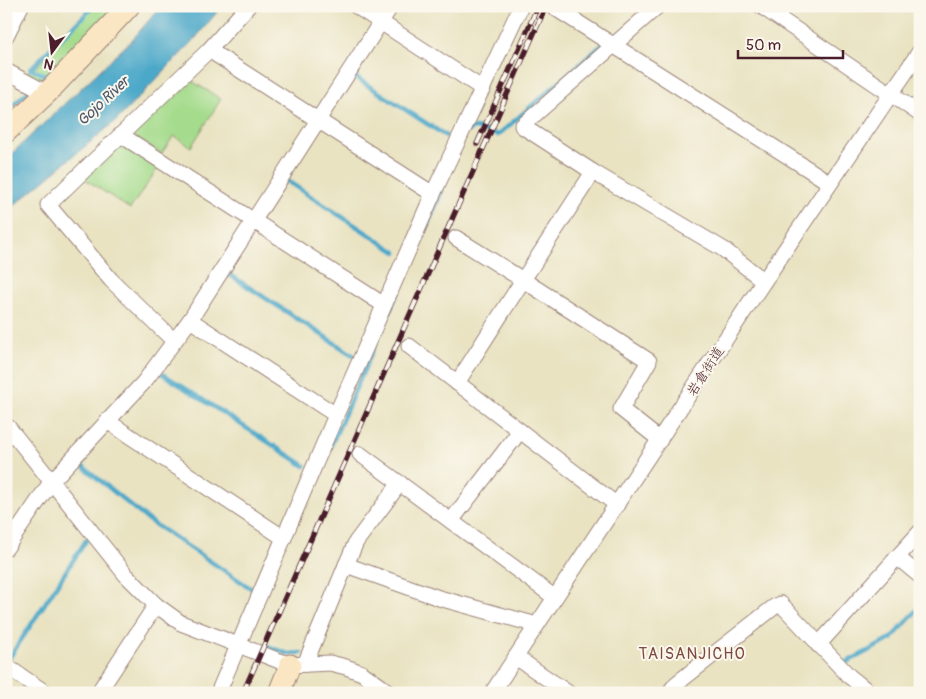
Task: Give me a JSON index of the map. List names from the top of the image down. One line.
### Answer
{"streets":{"street":["岩倉街道"]},"districts":["TAISANJICHO"],"water":["Gojo River"],"scale_bar":"50 m","north":"bottom"}
